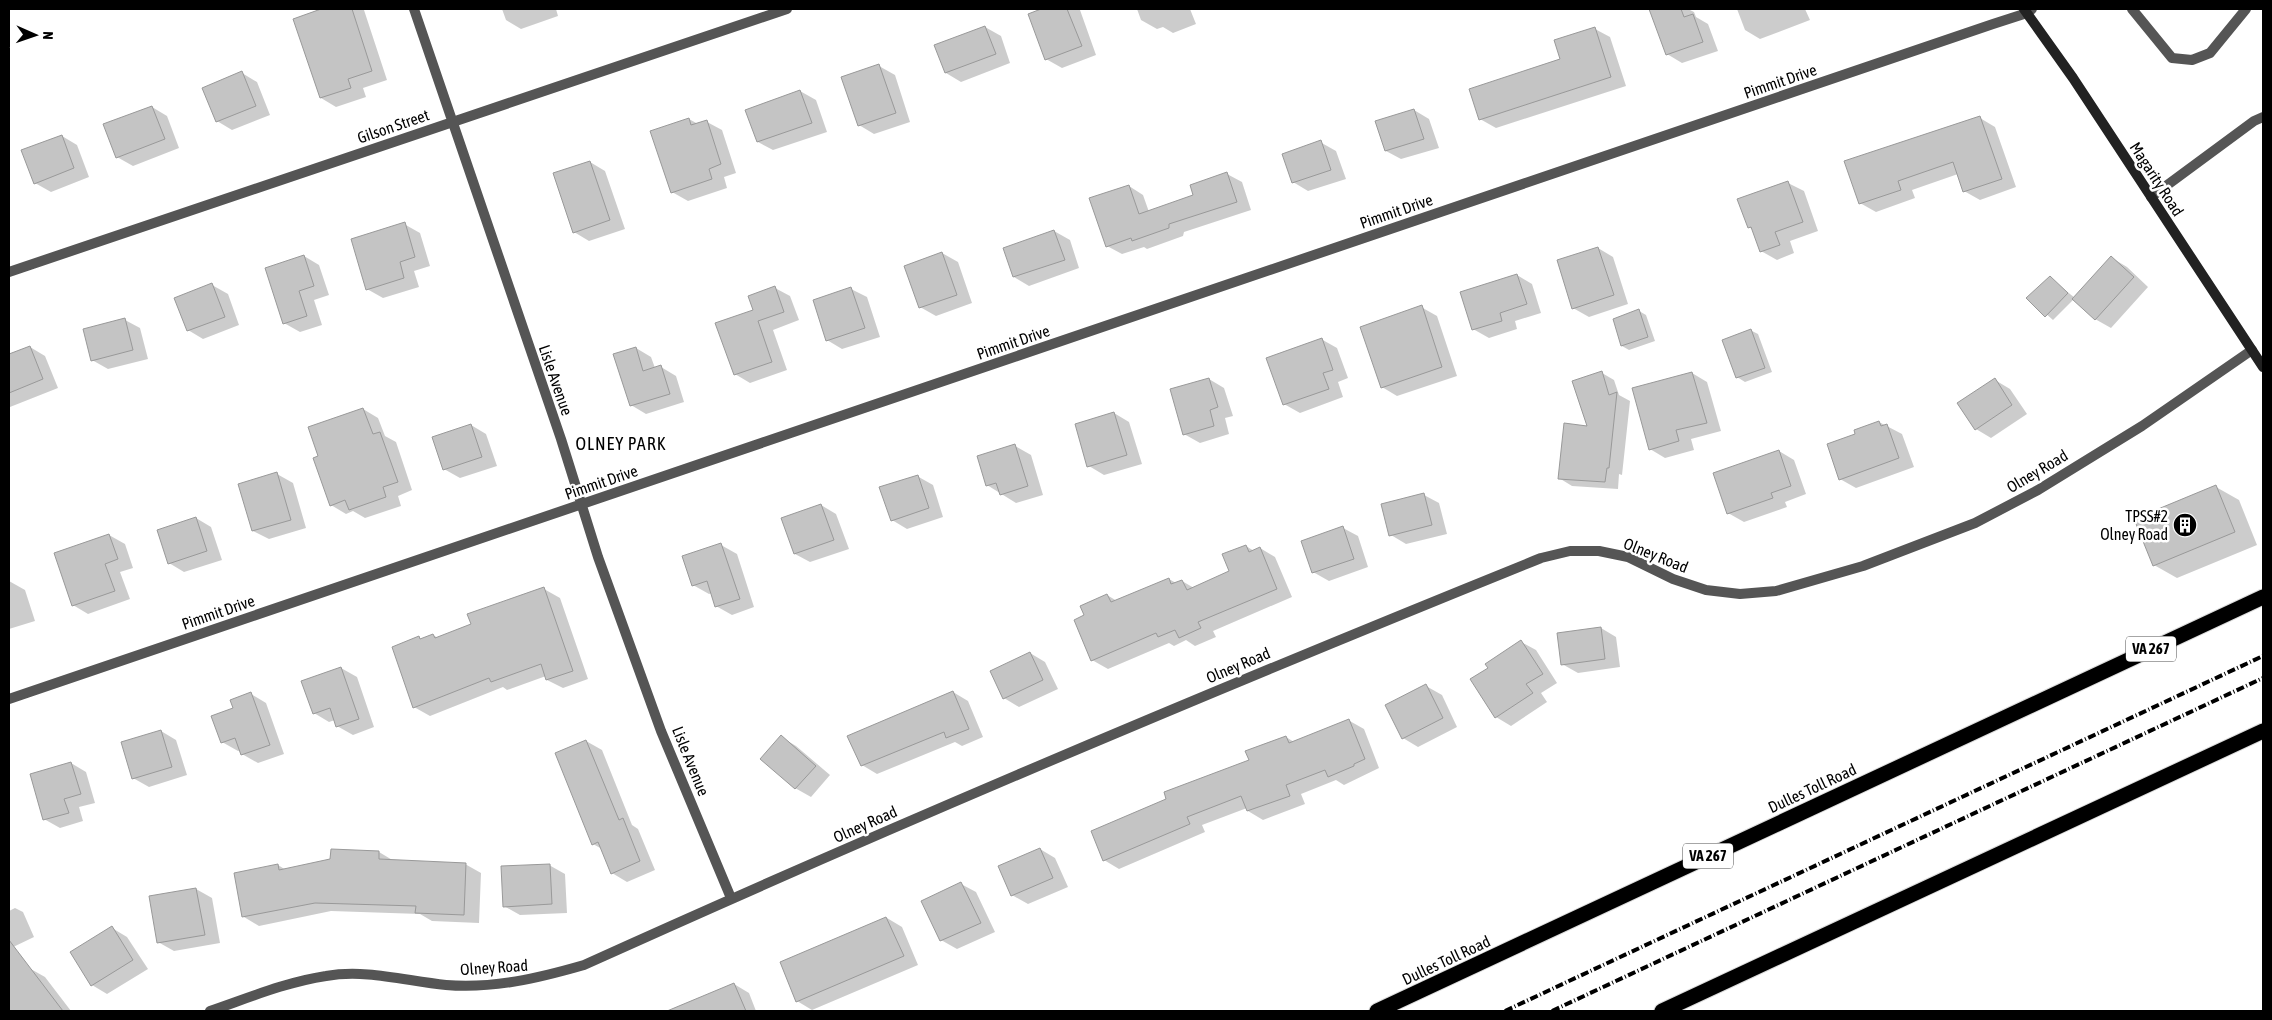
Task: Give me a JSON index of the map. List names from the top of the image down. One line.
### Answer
{"streets":{"highway":["VA 267","Dulles Toll Road"],"main road":["Magarity Road"],"street":["Pimmit Drive","Gilson Street","Lisle Avenue","Olney Road"]},"crossings":[["Pimmit Drive","Magarity Road"],["Pimmit Drive","Lisle Avenue"],["Gilson Street","Lisle Avenue"],["Magarity Road","Olney Road"],["Lisle Avenue","Olney Road"]],"districts":["OLNEY PARK"],"places":{"building":["TPSS#2 Olney Road"]},"north":"right"}
